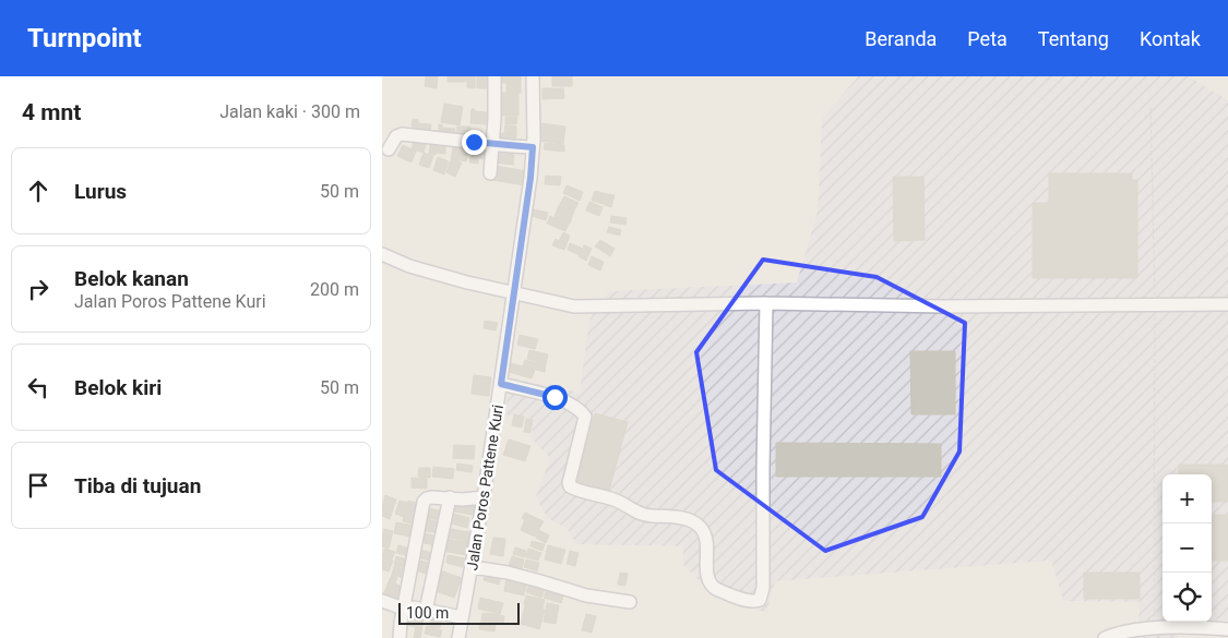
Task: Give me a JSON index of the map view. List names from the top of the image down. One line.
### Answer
{"streets":{"street":["Jalan Poros Pattene Kuri"]},"scale_bar":"100 m","page":{"header":"Turnpoint","nav":["Beranda","Peta","Tentang","Kontak"],"heading":["4 mnt","Jalan kaki · 300 m"],"list":[["Lurus","50 m"],["Belok kanan","Jalan Poros Pattene Kuri","200 m"],["Belok kiri","50 m"],"Tiba di tujuan"],"map_buttons":["+","−"],"scale":"100 m"}}
